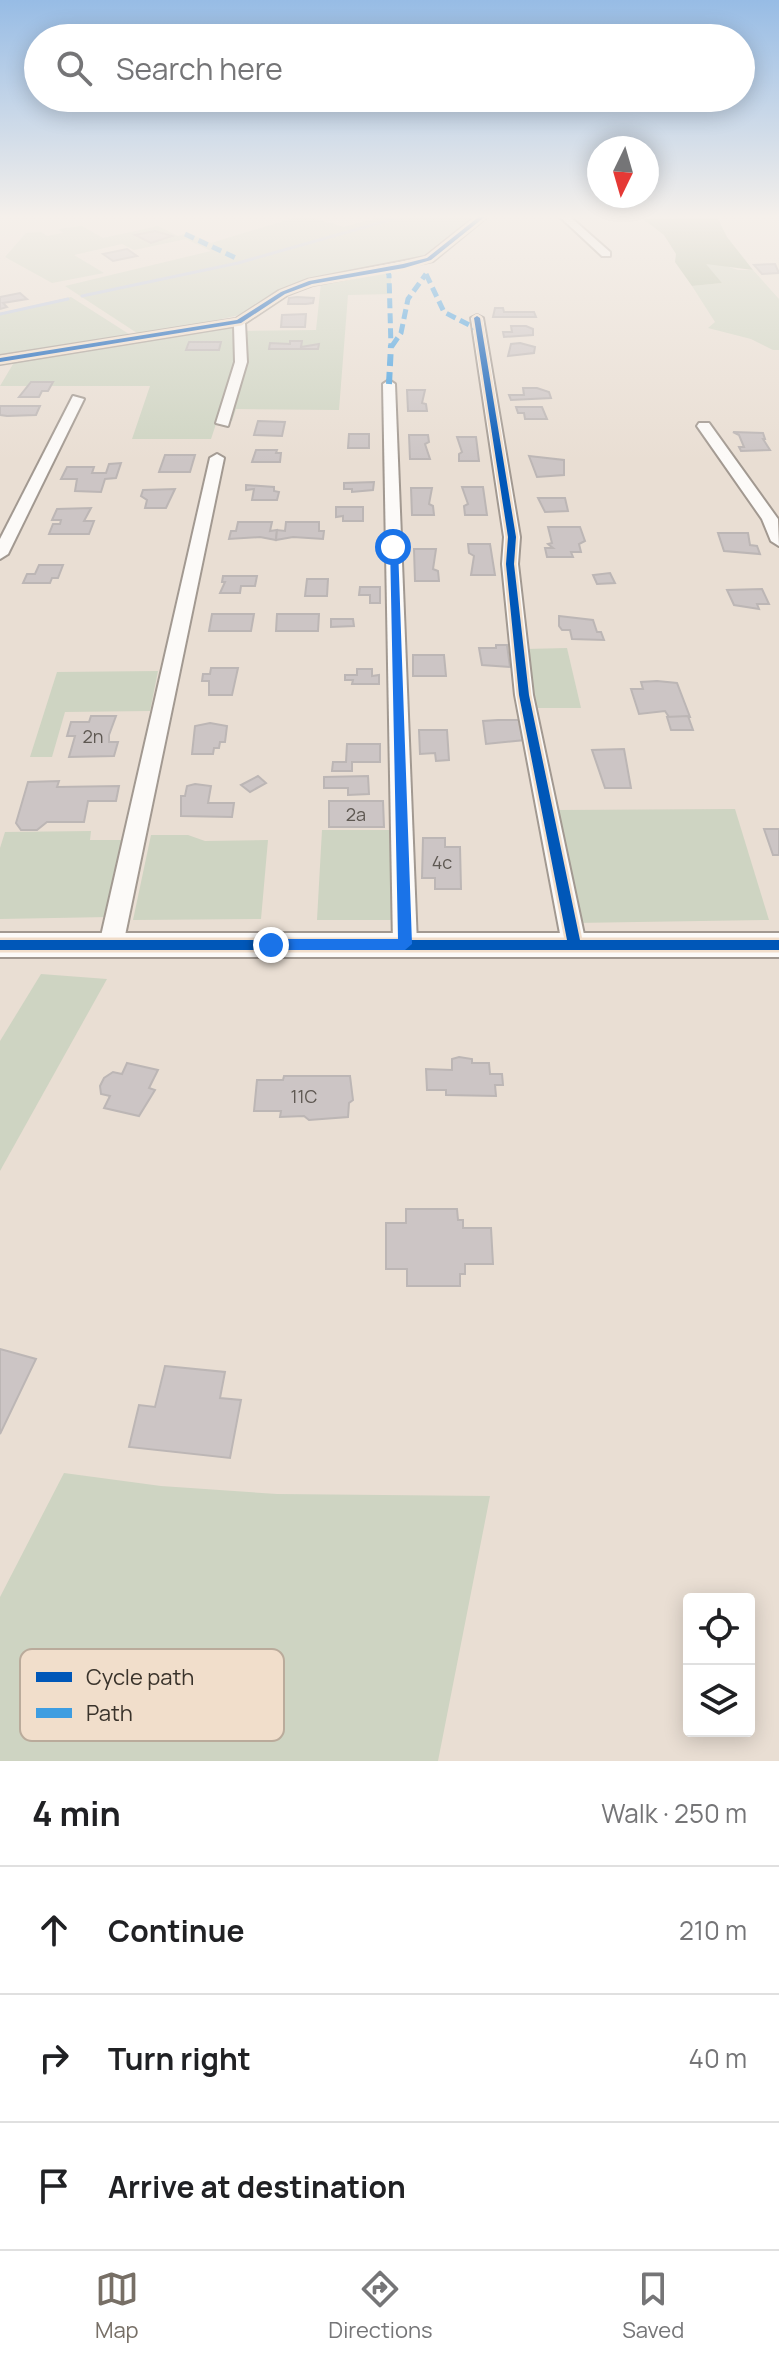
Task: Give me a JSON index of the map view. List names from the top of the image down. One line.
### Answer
{"house_numbers":["2n","2a","4c","11C"],"legend":["Cycle path","Path"],"north":"bottom","page":{"search":"Search here","heading":["4 min","Walk · 250 m"],"list":[["Continue","210 m"],["Turn right","40 m"],"Arrive at destination"],"nav":["Map","Directions","Saved"]}}
